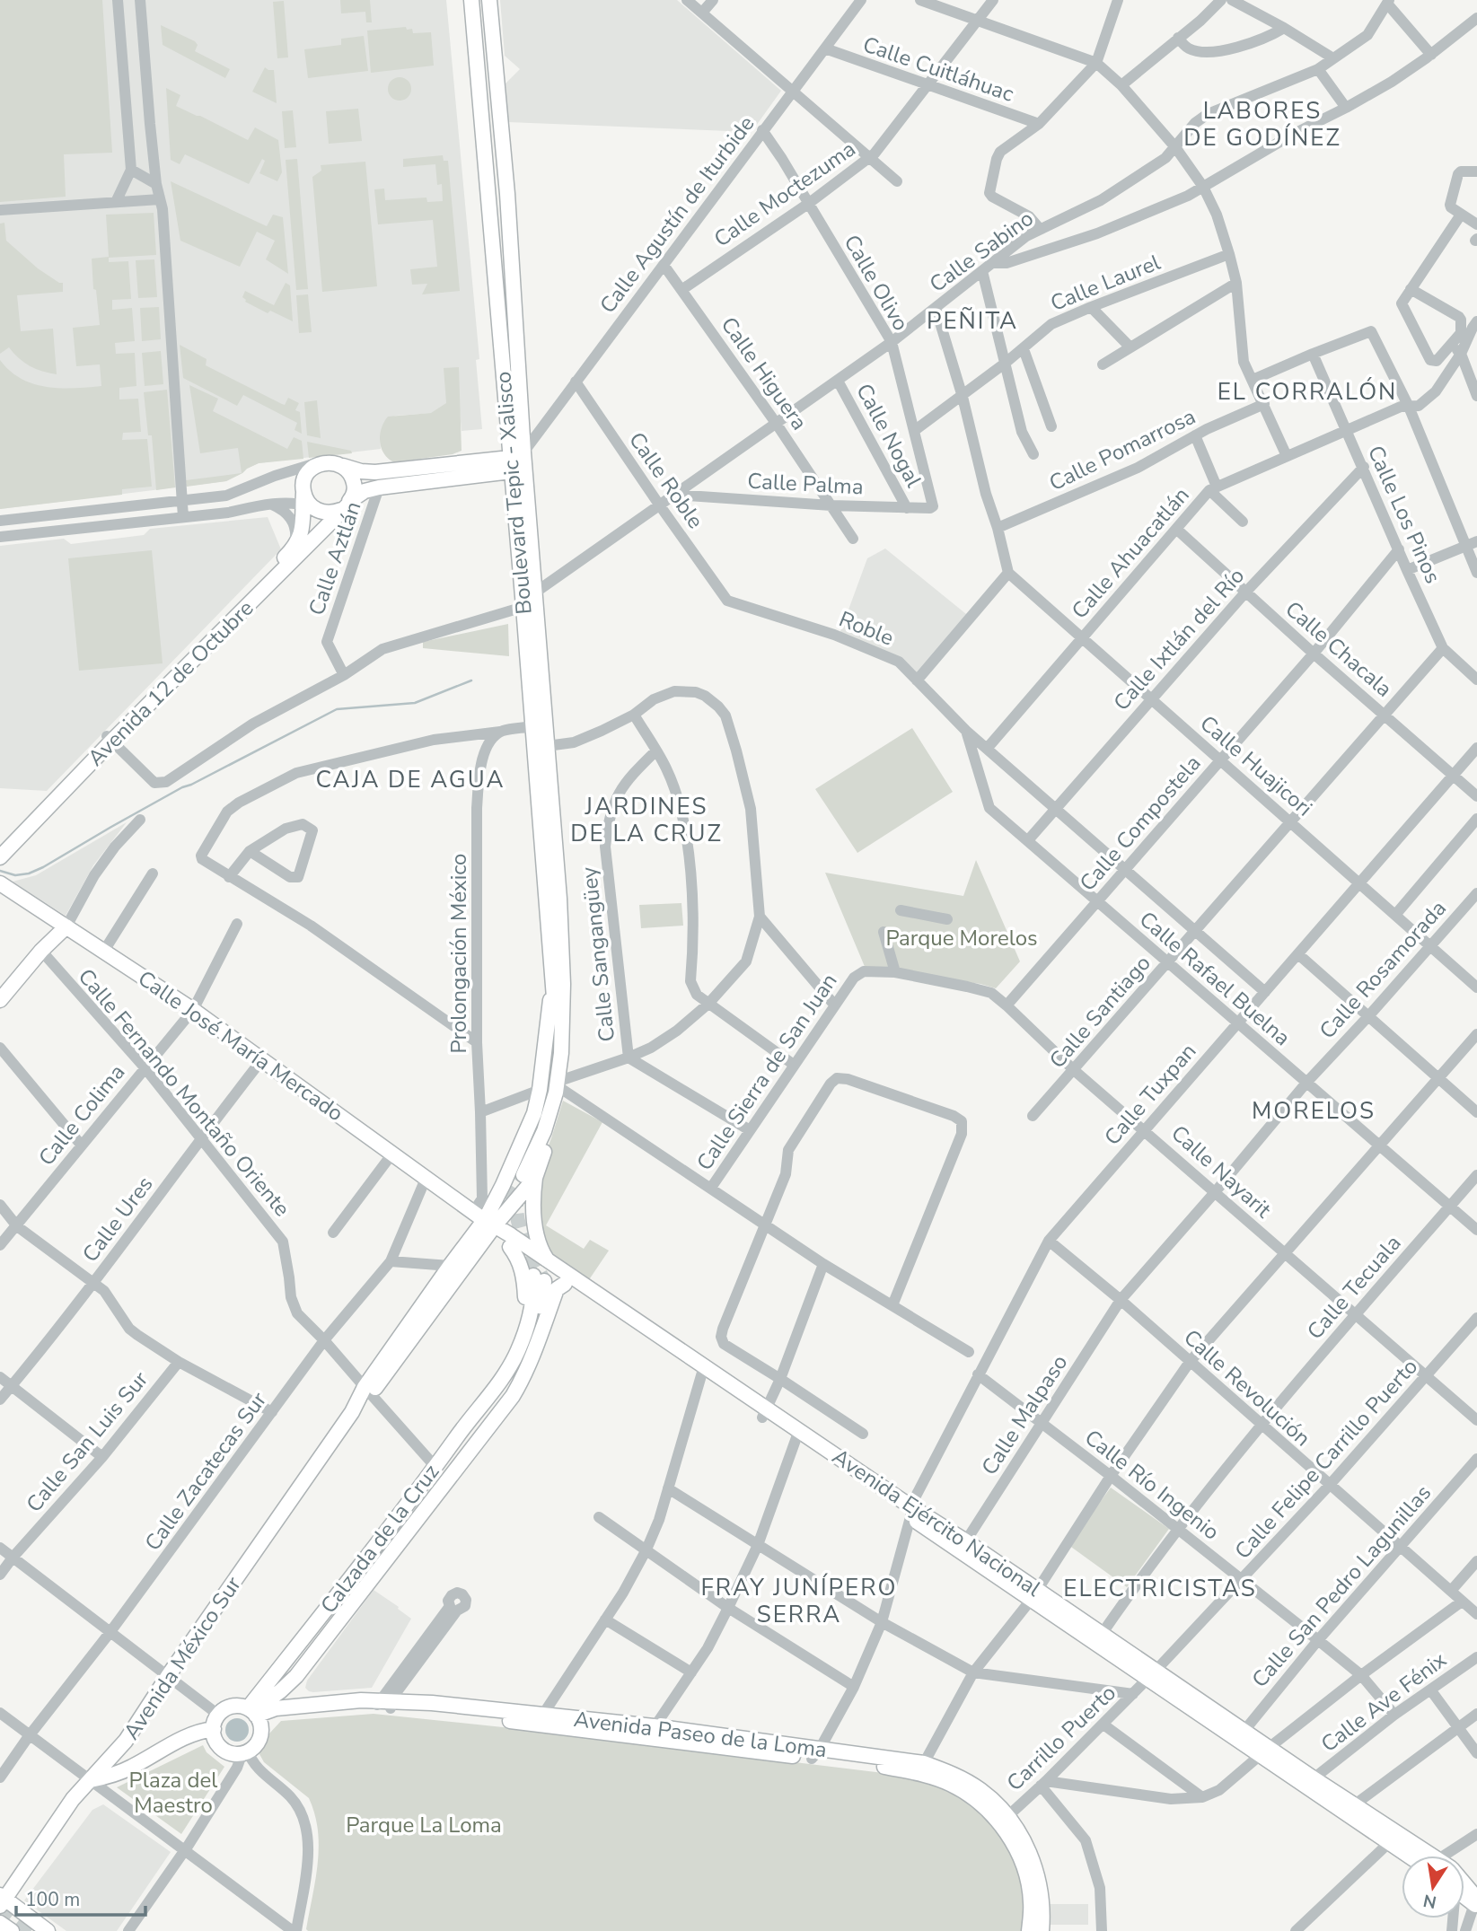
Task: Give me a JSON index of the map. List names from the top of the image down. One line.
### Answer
{"streets":{"main road":["Boulevard Tepic - Xalisco","Avenida 12 de Octubre","Calle José María Mercado","Avenida Ejército Nacional","Calzada de la Cruz","Avenida México Sur","Avenida Paseo de la Loma"],"street":["Calle Cuitláhuac","Calle Moctezuma","Calle Agustín de Iturbide","Calle Sabino","Calle Olivo","Calle Laurel","Calle Higuera","Calle Nogal","Calle Pomarrosa","Calle Roble","Calle Palma","Calle Los Pinos","Calle Ahuacatlán","Calle Aztlán","Roble","Calle Ixtlán del Río","Calle Chacala","Calle Huajicori","Calle Compostela","Prolongación México","Calle Sangangüey","Calle Rosamorada","Calle Rafael Buelna","Calle Santiago","Calle Sierra de San Juan","Calle Fernando Montaño Oriente","Calle Tuxpan","Calle Colima","Calle Nayarit","Calle Ures","Calle Tecuala","Calle Revolución","Calle Malpaso","Calle San Luis Sur","Calle Felipe Carrillo Puerto","Calle Zacatecas Sur","Calle Río Ingenio","Calle San Pedro Lagunillas","Calle Ave Fénix","Carrillo Puerto"]},"crossings":[["Calle Cuitláhuac","Calle Moctezuma"],["Calle Cuitláhuac","Calle Agustín de Iturbide"],["Calle Moctezuma","Calle Olivo"],["Calle Moctezuma","Calle Higuera"],["Calle Agustín de Iturbide","Calle Olivo"],["Calle Agustín de Iturbide","Calle Higuera"],["Calle Agustín de Iturbide","Calle Roble"],["Calle Agustín de Iturbide","Boulevard Tepic - Xalisco"],["Calle Agustín de Iturbide","Avenida 12 de Octubre"],["Calle Sabino","Calle Olivo"],["Calle Sabino","Calle Higuera"],["Calle Sabino","Calle Nogal"],["Calle Sabino","Calle Roble"],["Calle Sabino","Calle Palma"],["Calle Sabino","Boulevard Tepic - Xalisco"],["Calle Olivo","Calle Laurel"],["Calle Olivo","Calle Palma"],["Calle Higuera","Calle Palma"],["Calle Nogal","Calle Palma"],["Calle Roble","Roble"],["Boulevard Tepic - Xalisco","Avenida 12 de Octubre"],["Boulevard Tepic - Xalisco","Avenida México Sur"],["Calle Los Pinos","Calle Ahuacatlán"],["Calle Los Pinos","Calle Ixtlán del Río"],["Calle Los Pinos","Calle Compostela"],["Calle Los Pinos","Calle Santiago"],["Calle Ahuacatlán","Roble"],["Calle Ahuacatlán","Calle Chacala"],["Calle Ahuacatlán","Calle Huajicori"],["Calle Aztlán","Avenida 12 de Octubre"],["Roble","Calle Ixtlán del Río"],["Roble","Calle Compostela"],["Roble","Calle Rafael Buelna"],["Roble","Calle Santiago"],["Roble","Calle Tuxpan"],["Calle Ixtlán del Río","Calle Chacala"],["Calle Ixtlán del Río","Calle Huajicori"],["Calle Ixtlán del Río","Calle Rafael Buelna"],["Calle Chacala","Calle Compostela"],["Calle Chacala","Calle Santiago"],["Calle Chacala","Calle Tuxpan"],["Calle Huajicori","Calle Compostela"],["Calle Huajicori","Calle Rosamorada"],["Calle Huajicori","Calle Santiago"],["Calle Huajicori","Calle Tuxpan"],["Calle Compostela","Calle Rafael Buelna"],["Calle Compostela","Calle Nayarit"],["Prolongación México","Calle José María Mercado"],["Prolongación México","Avenida Ejército Nacional"],["Prolongación México","Avenida México Sur"],["Calle Rosamorada","Calle Rafael Buelna"],["Calle Rosamorada","Calle Nayarit"],["Calle Rosamorada","Calle Revolución"],["Calle Rosamorada","Calle Malpaso"],["Calle Rafael Buelna","Calle Santiago"],["Calle Rafael Buelna","Calle Tuxpan"],["Calle Rafael Buelna","Calle Tecuala"],["Calle Santiago","Calle Nayarit"],["Calle José María Mercado","Calle Colima"],["Calle José María Mercado","Calle Ures"],["Calle José María Mercado","Calle Zacatecas Sur"],["Calle José María Mercado","Avenida Ejército Nacional"],["Calle José María Mercado","Avenida México Sur"],["Calle Sierra de San Juan","Calle Nayarit"],["Calle Fernando Montaño Oriente","Calle Colima"],["Calle Fernando Montaño Oriente","Calle Ures"],["Calle Fernando Montaño Oriente","Calle Zacatecas Sur"],["Calle Fernando Montaño Oriente","Calzada de la Cruz"],["Calle Fernando Montaño Oriente","Avenida México Sur"],["Calle Tuxpan","Calle Nayarit"],["Calle Tuxpan","Calle Revolución"],["Calle Tuxpan","Calle Río Ingenio"],["Calle Tuxpan","Avenida Ejército Nacional"],["Calle Tuxpan","Avenida Paseo de la Loma"],["Calle Nayarit","Calle Tecuala"],["Calle Nayarit","Calle Felipe Carrillo Puerto"],["Calle Tecuala","Calle Revolución"],["Calle Tecuala","Calle Río Ingenio"],["Calle Tecuala","Avenida Ejército Nacional"],["Calle Revolución","Calle Malpaso"],["Calle Revolución","Calle Felipe Carrillo Puerto"],["Calle Revolución","Calle San Pedro Lagunillas"],["Calle Malpaso","Calle Río Ingenio"],["Calle Malpaso","Avenida Ejército Nacional"],["Calle Felipe Carrillo Puerto","Calle Río Ingenio"],["Calle Felipe Carrillo Puerto","Avenida Ejército Nacional"],["Calle Felipe Carrillo Puerto","Carrillo Puerto"],["Calle Río Ingenio","Calle San Pedro Lagunillas"],["Calle Río Ingenio","Calle Ave Fénix"],["Avenida Ejército Nacional","Calle San Pedro Lagunillas"],["Avenida Ejército Nacional","Avenida México Sur"],["Avenida Ejército Nacional","Calle Ave Fénix"],["Avenida Ejército Nacional","Carrillo Puerto"],["Calzada de la Cruz","Avenida Paseo de la Loma"],["Avenida Paseo de la Loma","Carrillo Puerto"]],"districts":["LABORES DE GODÍNEZ","PEÑITA","EL CORRALÓN","CAJA DE AGUA","JARDINES DE LA CRUZ","MORELOS","FRAY JUNÍPERO SERRA","ELECTRICISTAS"],"parks":["Parque Morelos","Plaza del Maestro","Parque La Loma"],"scale_bar":"100 m","north":"bottom"}
